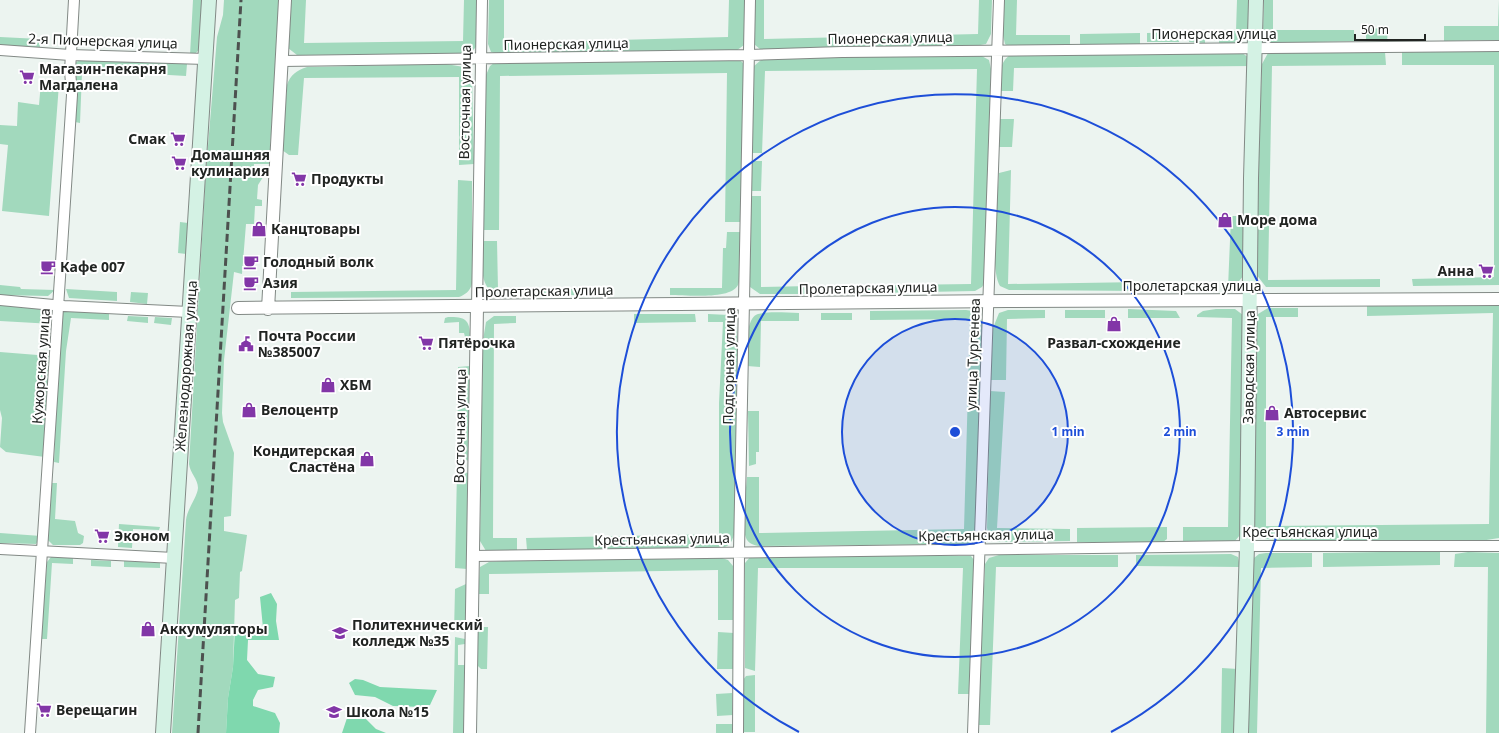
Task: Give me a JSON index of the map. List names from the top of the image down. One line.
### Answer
{"streets":{"main road":["Железнодорожная улица","Заводская улица"],"street":["Пионерская улица","2-я Пионерская улица","Восточная улица","Пролетарская улица","улица Тургенева","Кужорская улица","Подгорная улица","Крестьянская улица"]},"crossings":[["Пионерская улица","Восточная улица"],["Пионерская улица","улица Тургенева"],["Пионерская улица","Подгорная улица"],["Пионерская улица","Заводская улица"],["2-я Пионерская улица","Кужорская улица"],["2-я Пионерская улица","Железнодорожная улица"],["Восточная улица","Пролетарская улица"],["Восточная улица","Крестьянская улица"],["Пролетарская улица","улица Тургенева"],["Пролетарская улица","Подгорная улица"],["Пролетарская улица","Заводская улица"],["улица Тургенева","Крестьянская улица"],["Подгорная улица","Крестьянская улица"],["Заводская улица","Крестьянская улица"]],"places":{"supermarket":["Магазин-пекарня Магдалена","Смак","Домашняя кулинария","Продукты","Анна","Пятёрочка","Эконом","Верещагин"],"shop":["Море дома","Канцтовары","Развал-схождение","ХБМ","Велоцентр","Автосервис","Кондитерская Сластёна","Аккумуляторы"],"cafe":["Голодный волк","Кафе 007","Азия"],"public building":["Почта России №385007"],"school or university":["Политехнический колледж №35","Школа №15"]},"scale_bar":"50 m","rings":["1 min","2 min","3 min"]}
